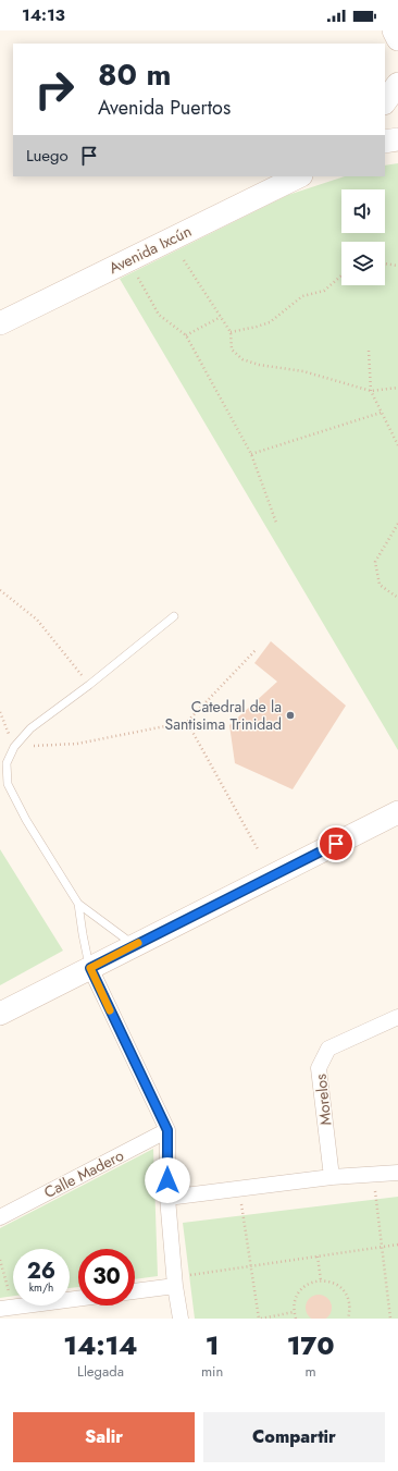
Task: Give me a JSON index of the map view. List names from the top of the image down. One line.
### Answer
{"streets":{"street":["Avenida Ixcún","Morelos","Calle Madero"]},"places":["Catedral de la Santisima Trinidad"],"page":{"status":"14:13","turn":["80 m","Avenida Puertos"],"then":"Luego","speed":"26 km/h","limit":"30","eta":["14:14","Llegada","1","min","170","m"],"buttons":["Salir","Compartir"]}}
